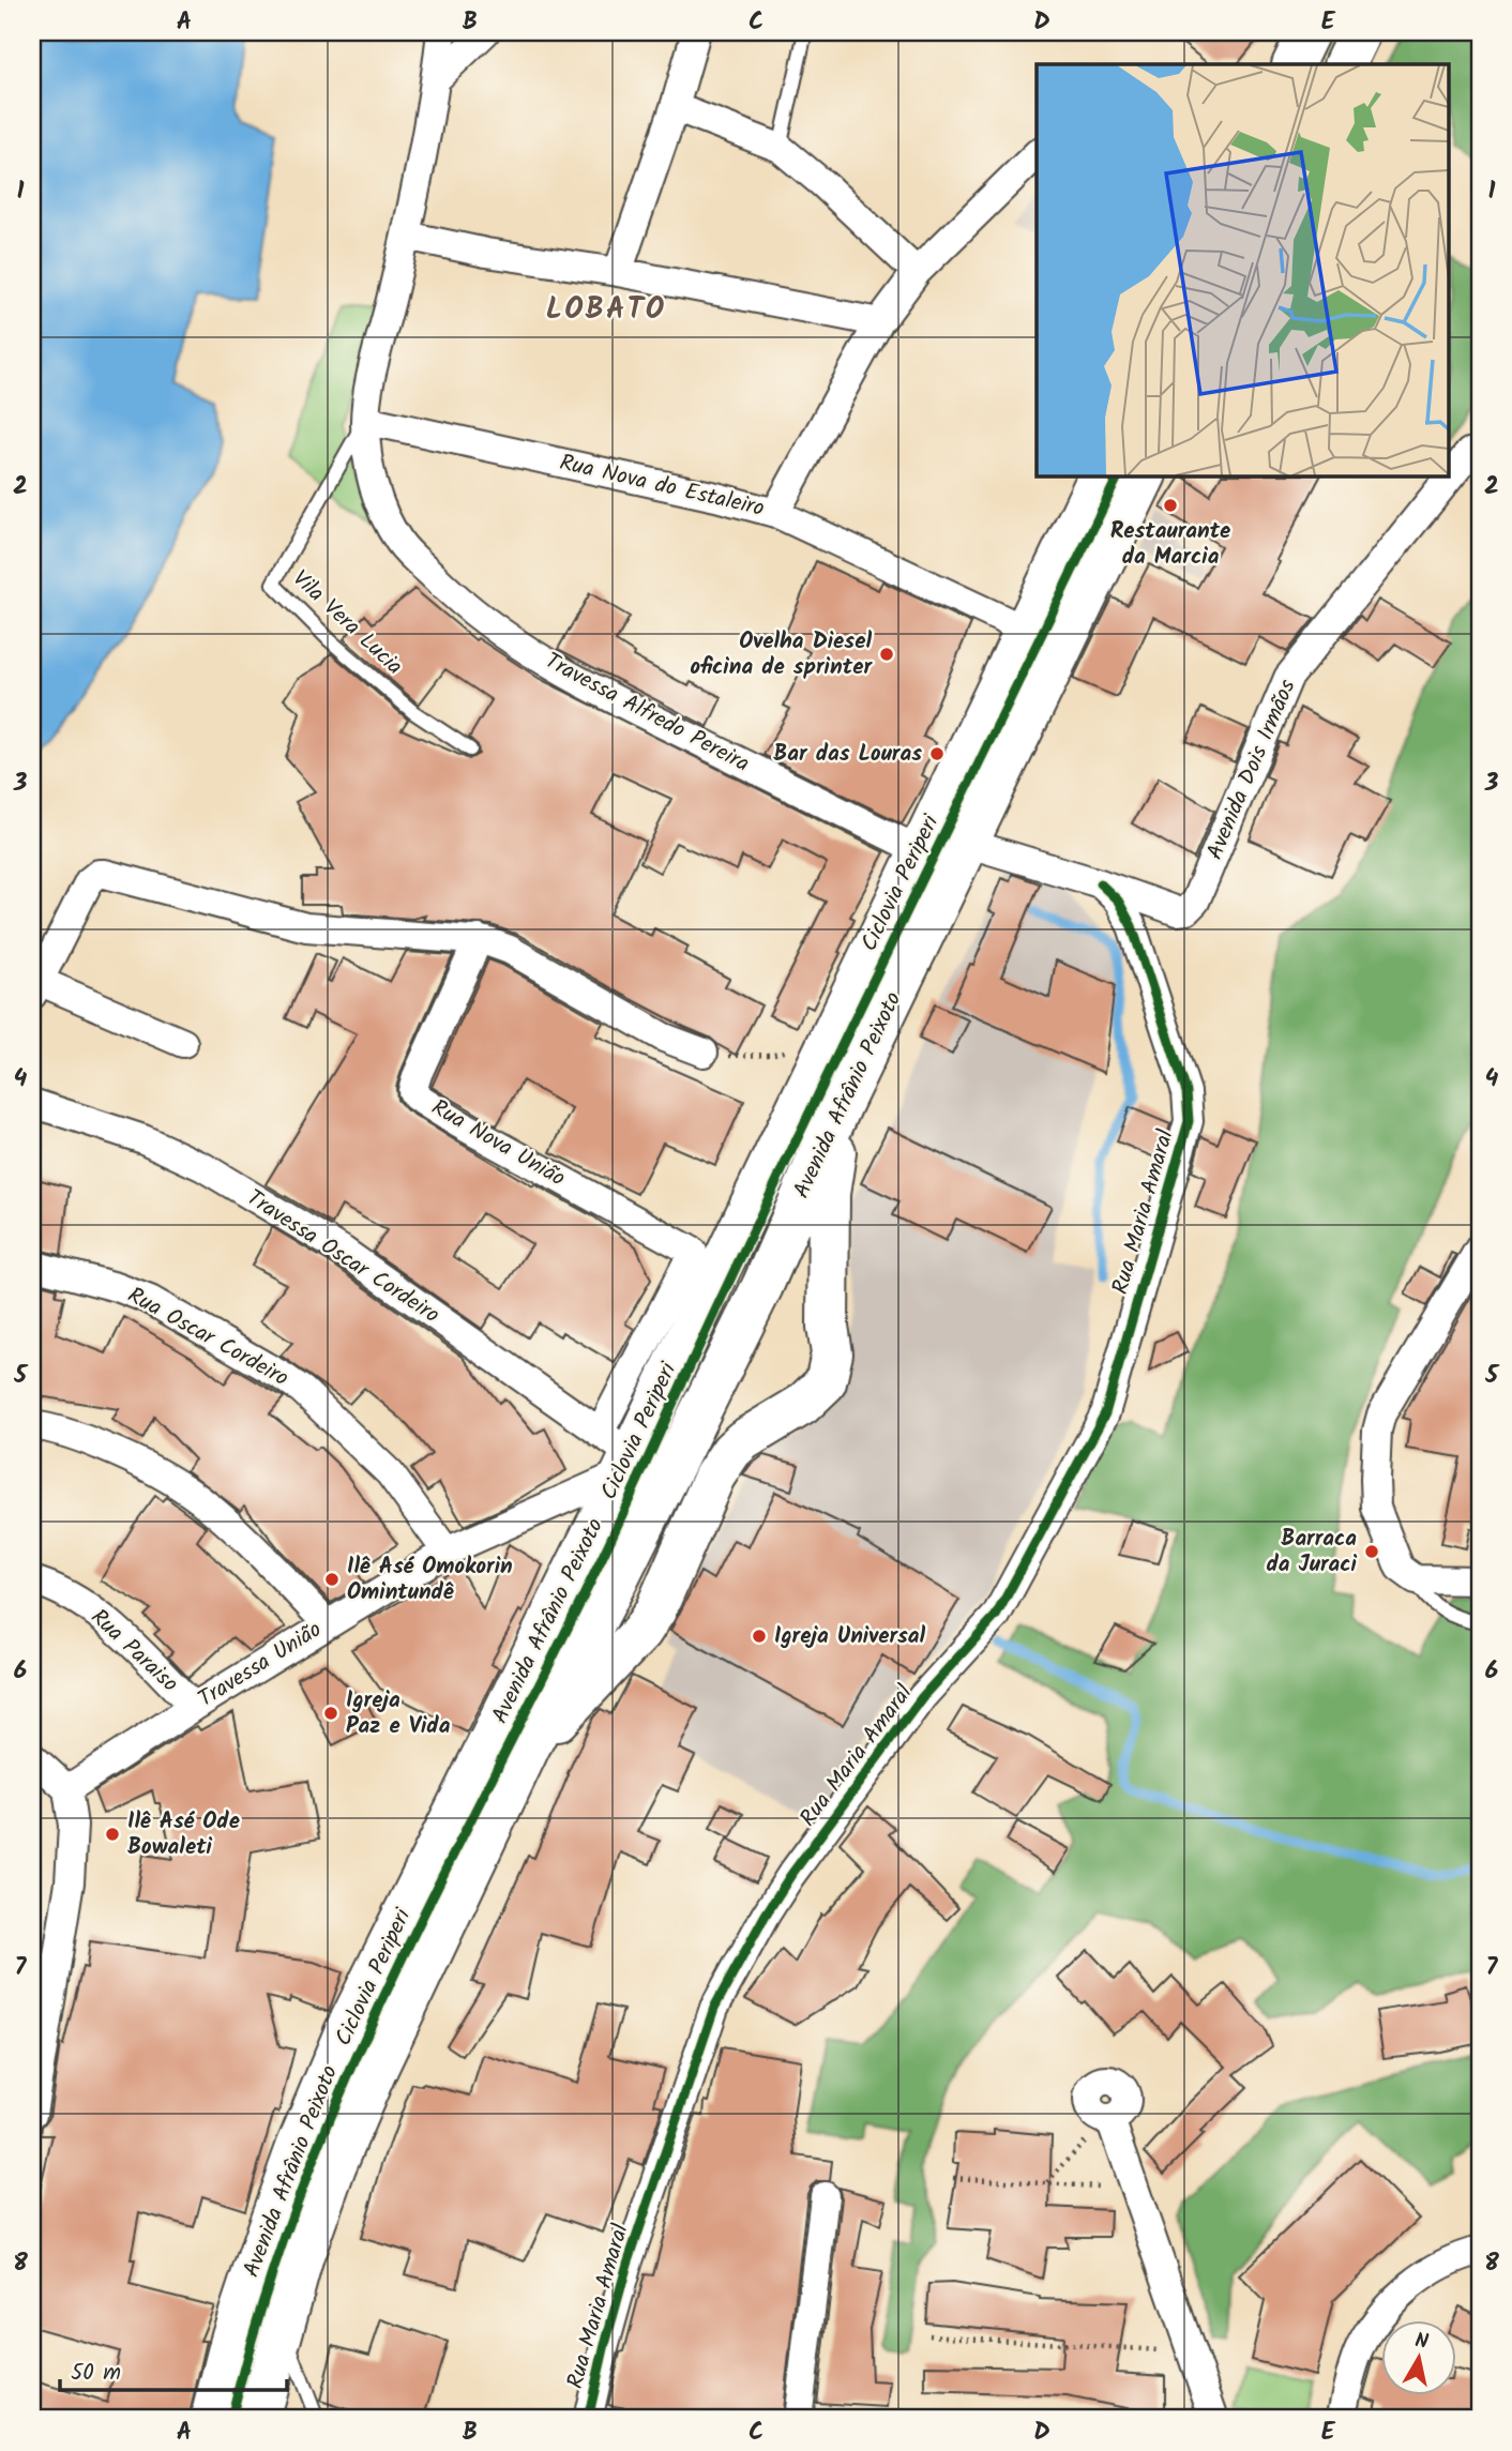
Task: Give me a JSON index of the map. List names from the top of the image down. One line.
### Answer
{"streets":{"main road":["Avenida Afrânio Peixoto"],"street":["Rua Nova do Estaleiro","Travessa Alfredo Pereira","Avenida Dois Irmãos","Rua Nova União","Rua Maria Amaral","Travessa Oscar Cordeiro","Rua Oscar Cordeiro","Rua Paraiso","Travessa União"],"lane":["Vila Vera Lucia"],"cycle path":["Ciclovia Periperi"]},"crossings":[["Rua Nova do Estaleiro","Vila Vera Lucia"],["Rua Nova do Estaleiro","Travessa Alfredo Pereira"],["Rua Nova do Estaleiro","Avenida Afrânio Peixoto"],["Vila Vera Lucia","Travessa Alfredo Pereira"],["Travessa Alfredo Pereira","Avenida Afrânio Peixoto"],["Avenida Dois Irmãos","Avenida Afrânio Peixoto"],["Avenida Dois Irmãos","Rua Maria Amaral"],["Avenida Afrânio Peixoto","Rua Nova União"],["Avenida Afrânio Peixoto","Travessa Oscar Cordeiro"],["Avenida Afrânio Peixoto","Travessa União"],["Rua Nova União","Travessa Oscar Cordeiro"],["Rua Nova União","Travessa União"],["Travessa Oscar Cordeiro","Travessa União"],["Rua Oscar Cordeiro","Travessa União"],["Rua Paraiso","Travessa União"]],"districts":["LOBATO"],"places":["Restaurante da Marcia","Ovelha Diesel oficina de sprinter","Bar das Louras","Barraca da Juraci","Ilê Asé Omokorin Omintundê","Igreja Universal","Igreja Paz e Vida","Ilê Asé Ode Bowaleti"],"scale_bar":"50 m","north":"top","grid":{"columns":["A","B","C","D","E"],"rows":["1","2","3","4","5","6","7","8"]}}
